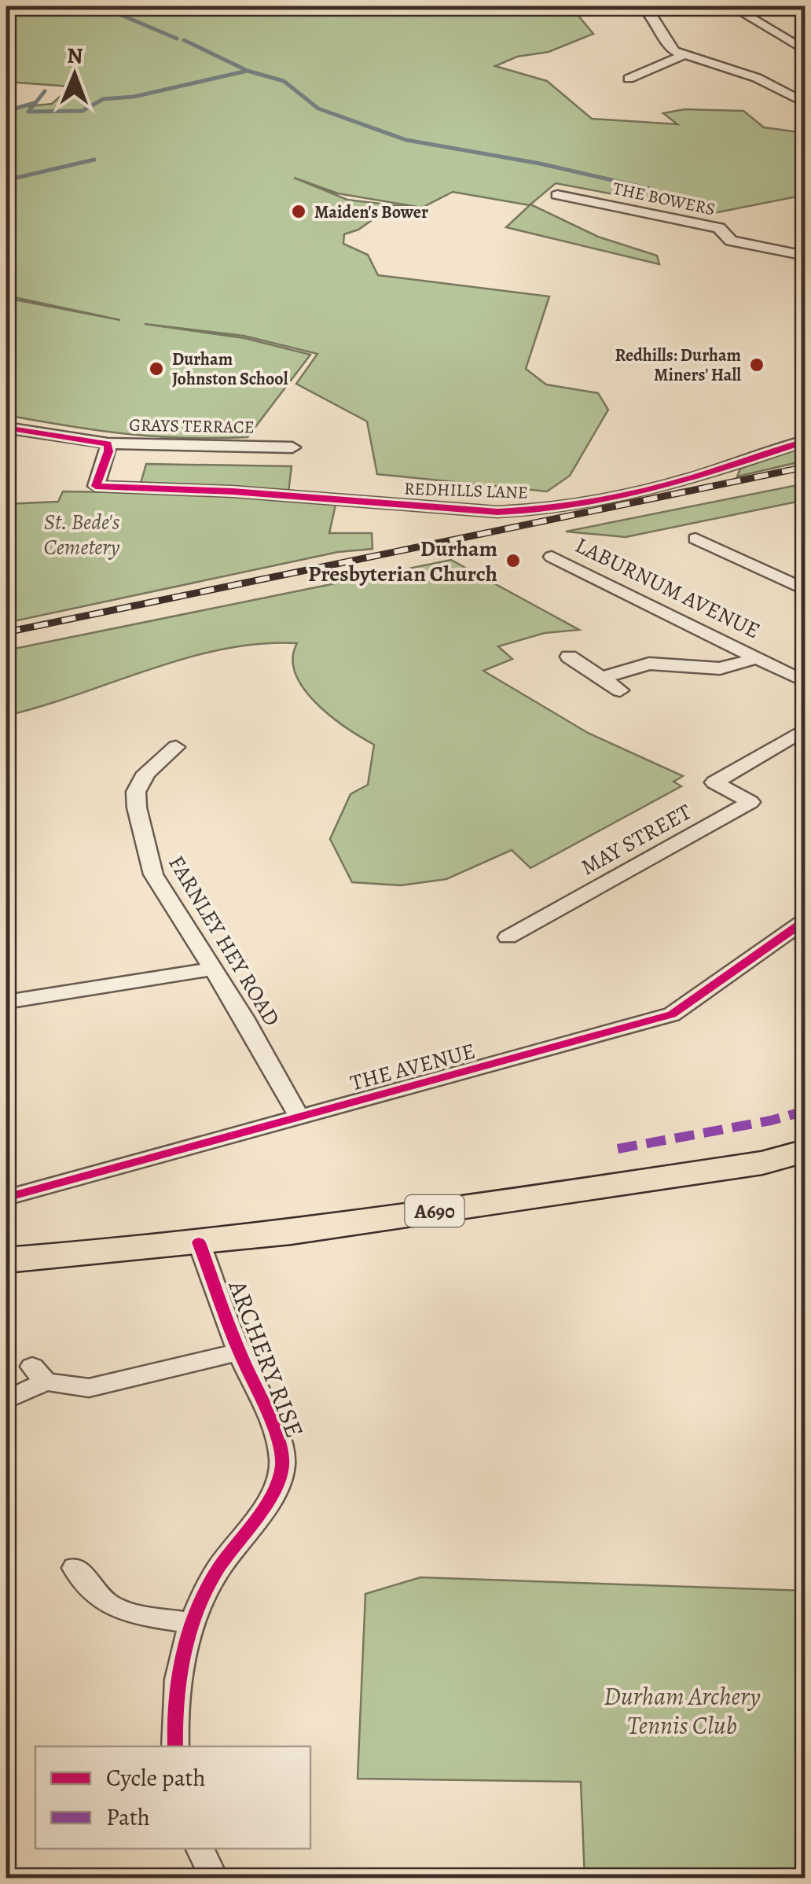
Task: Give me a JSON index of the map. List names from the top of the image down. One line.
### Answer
{"streets":{"highway":["A690"],"street":["THE BOWERS","GRAYS TERRACE","REDHILLS LANE","LABURNUM AVENUE","MAY STREET","FARNLEY HEY ROAD","THE AVENUE","ARCHERY RISE"]},"crossings":[["GRAYS TERRACE","REDHILLS LANE"],["FARNLEY HEY ROAD","THE AVENUE"],["A690","ARCHERY RISE"]],"parks":["St. Bede's Cemetery","Durham Archery Tennis Club"],"places":["Maiden's Bower","Redhills: Durham Miners' Hall","Durham Johnston School","Durham Presbyterian Church"],"legend":["Cycle path","Path"],"north":"top"}
